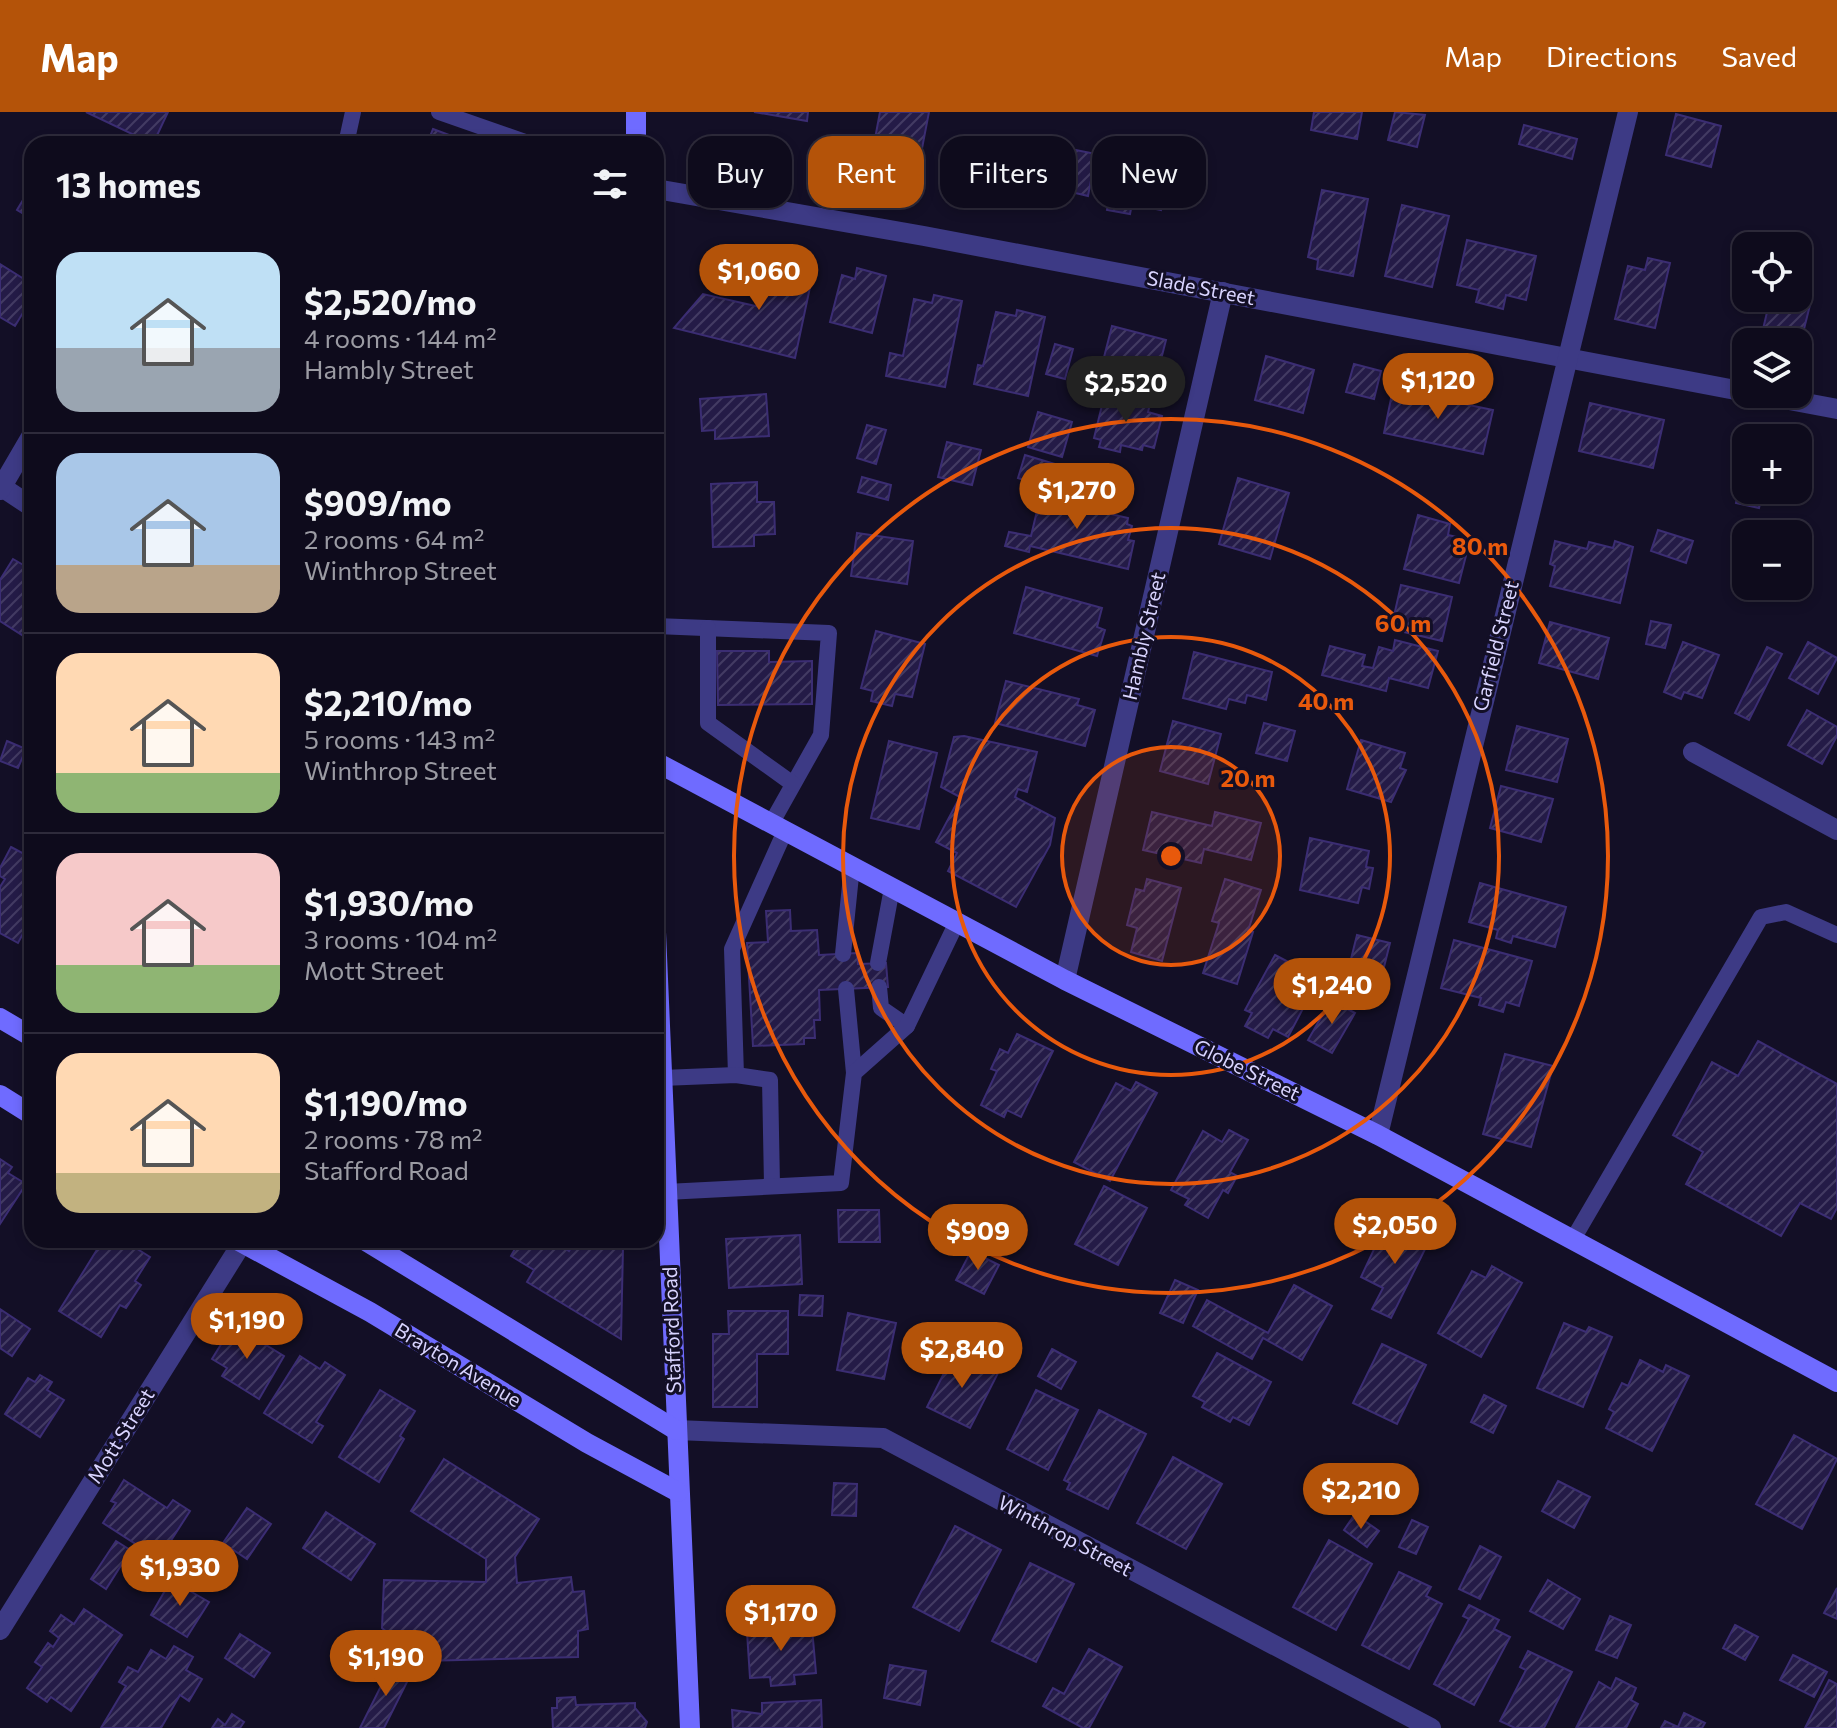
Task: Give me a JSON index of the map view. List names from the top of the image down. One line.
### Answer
{"streets":{"main road":["Globe Street","Stafford Road","Brayton Avenue"],"street":["Slade Street","Hambly Street","Garfield Street","Mott Street","Winthrop Street"]},"crossings":[["Slade Street","Hambly Street"],["Slade Street","Garfield Street"],["Hambly Street","Globe Street"],["Garfield Street","Globe Street"],["Stafford Road","Brayton Avenue"],["Stafford Road","Winthrop Street"]],"page":{"header":"Map","nav":["Map","Directions","Saved"],"chip":["Buy","Rent","Filters","New"],"heading":"13 homes","map_buttons":["+","−"],"list":[{"name":"$2,520/mo","note":"4 rooms · 144 m² · Hambly Street"},{"name":"$909/mo","note":"2 rooms · 64 m² · Winthrop Street"},{"name":"$2,210/mo","note":"5 rooms · 143 m² · Winthrop Street"},{"name":"$1,930/mo","note":"3 rooms · 104 m² · Mott Street"},{"name":"$1,190/mo","note":"2 rooms · 78 m² · Stafford Road"}],"price":["$1,060","$1,120","$2,520","$1,270","$1,240","$2,050","$909","$1,190","$2,840","$2,210","$1,930","$1,170","$1,190"]},"rings":["80 m","60 m","40 m","20 m"]}
